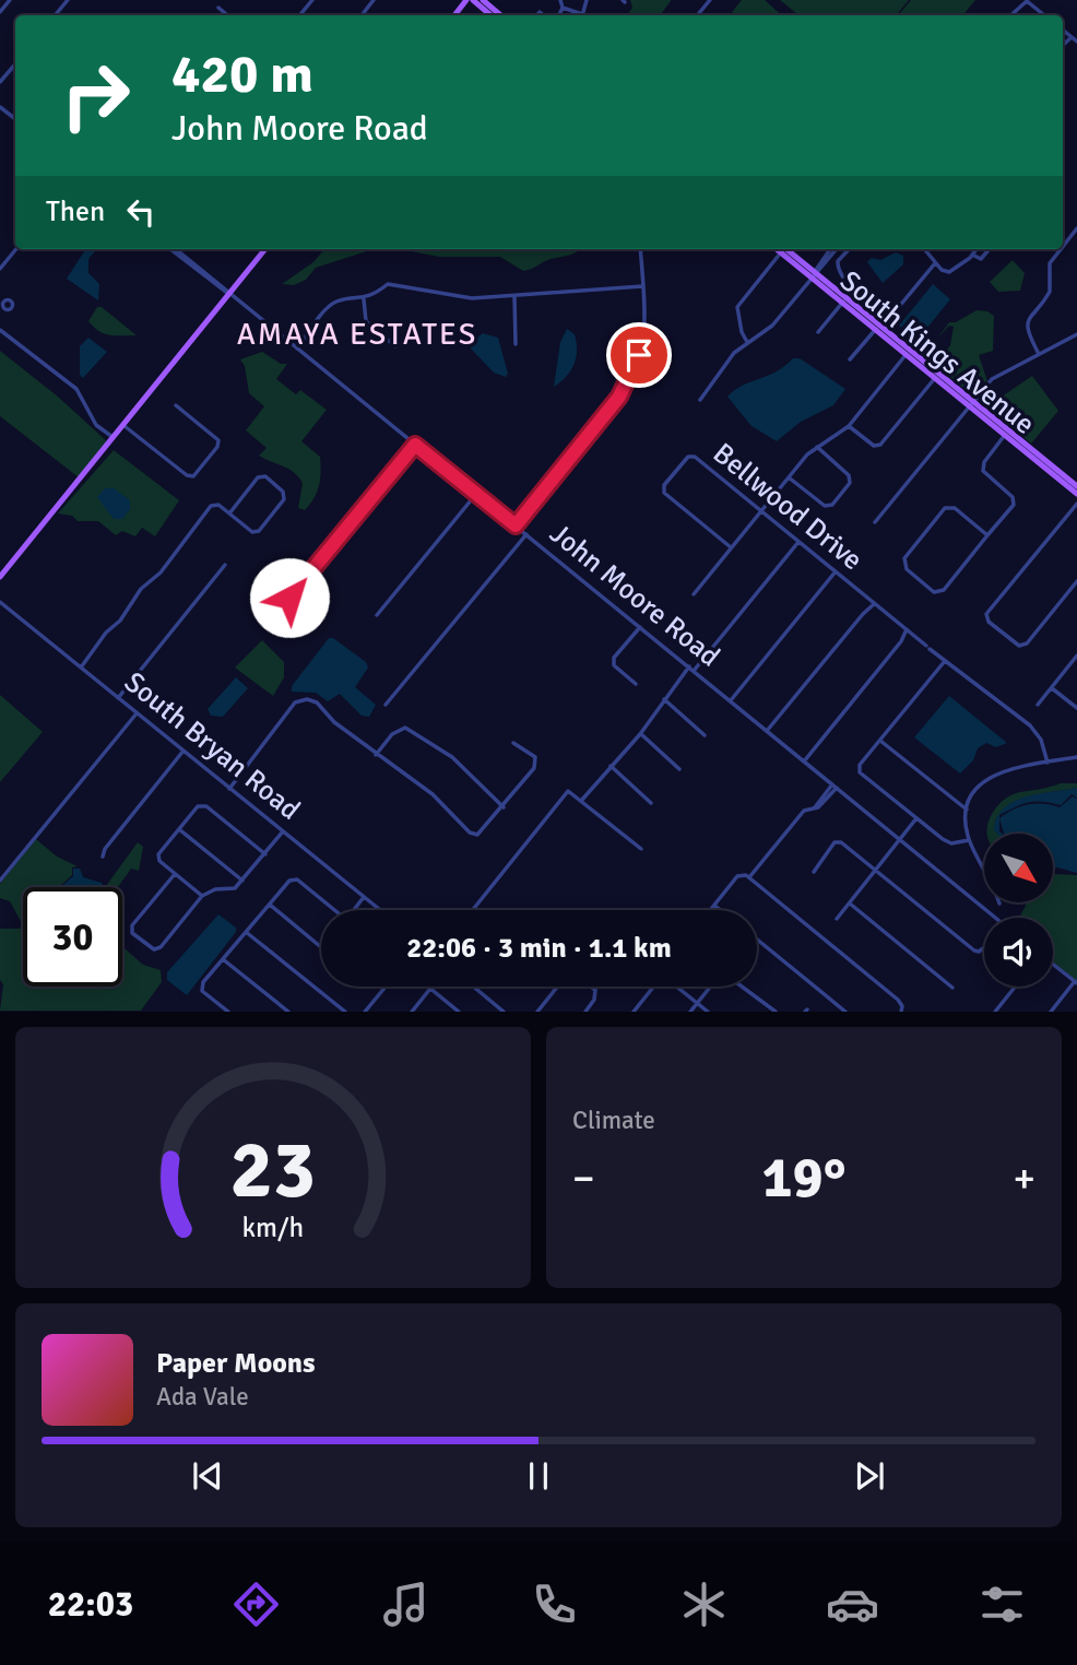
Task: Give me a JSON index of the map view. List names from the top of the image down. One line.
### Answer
{"streets":{"main road":["South Kings Avenue"],"street":["Bellwood Drive","John Moore Road","South Bryan Road"]},"districts":["AMAYA ESTATES"],"north":"bottom right","page":{"turn":["420 m","John Moore Road"],"then":"Then","limit":"30","trip":"22:06 · 3 min · 1.1 km","tile":"Climate","heat":["−","19°","+"],"song":["Paper Moons","Ada Vale"],"tabs":"22:03","gauge":["23","km/h"]}}
